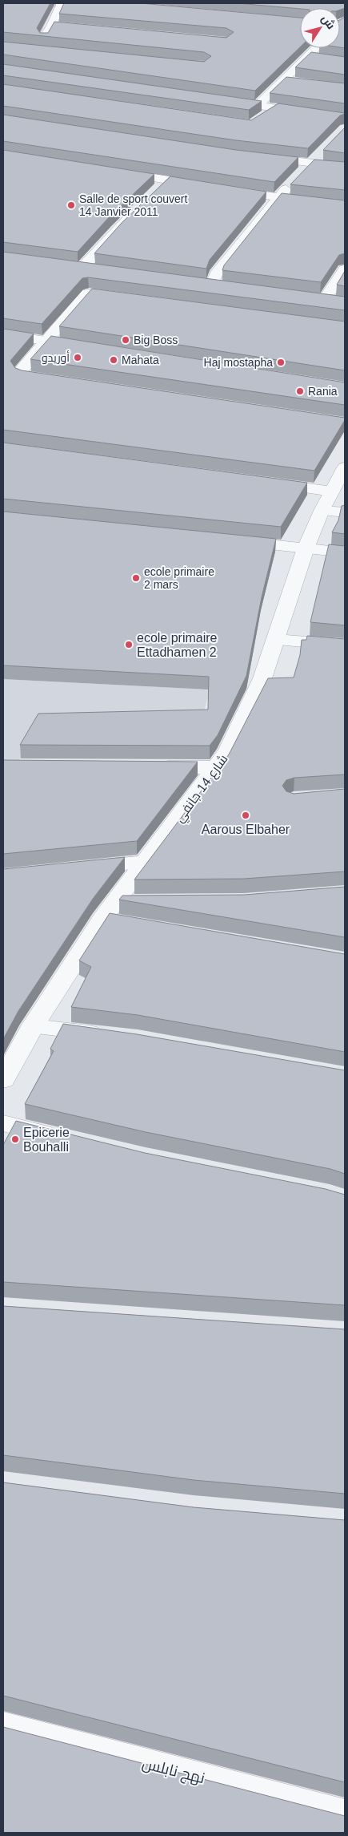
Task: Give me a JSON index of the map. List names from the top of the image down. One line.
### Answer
{"streets":{"street":["شارع 14 جانفي","نهج نابلس"]},"places":["Salle de sport couvert 14 Janvier 2011","Big Boss","أوريدو","Mahata","Haj mostapha","Rania","ecole primaire 2 mars","ecole primaire Ettadhamen 2","Aarous Elbaher","Epicerie Bouhalli"],"north":"top right"}
